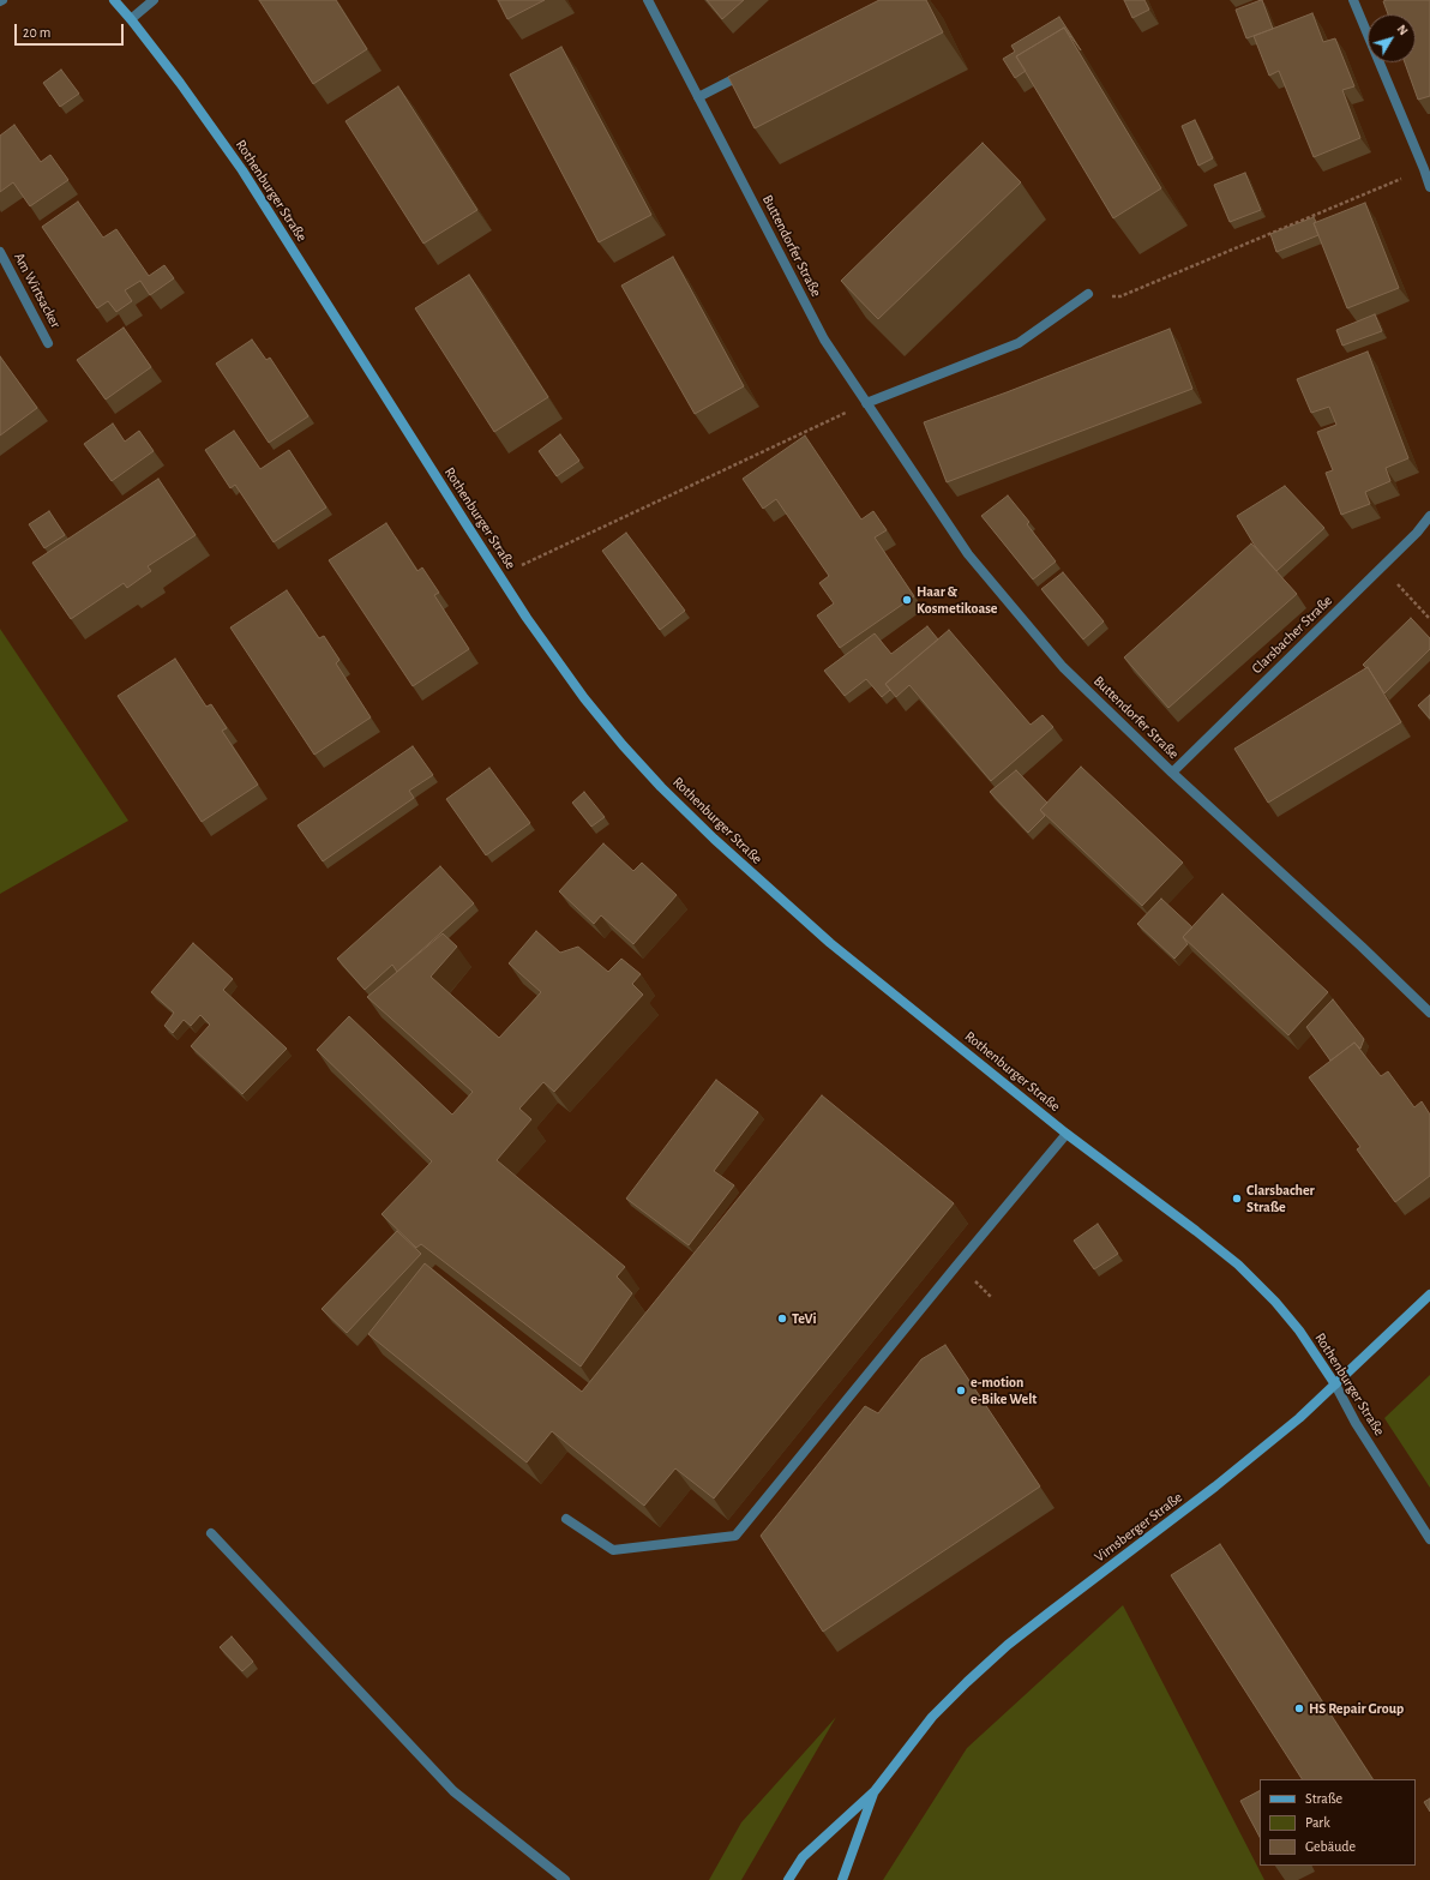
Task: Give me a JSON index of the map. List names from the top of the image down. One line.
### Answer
{"streets":{"main road":["Rothenburger Straße","Virnsberger Straße"],"street":["Buttendorfer Straße","Am Wirtsacker","Clarsbacher Straße"]},"crossings":[["Rothenburger Straße","Virnsberger Straße"],["Buttendorfer Straße","Clarsbacher Straße"]],"places":["Haar & Kosmetikoase","Clarsbacher Straße","TeVi","e-motion e-Bike Welt","HS Repair Group"],"legend":["Straße","Park","Gebäude"],"scale_bar":"20 m","north":"top right"}
